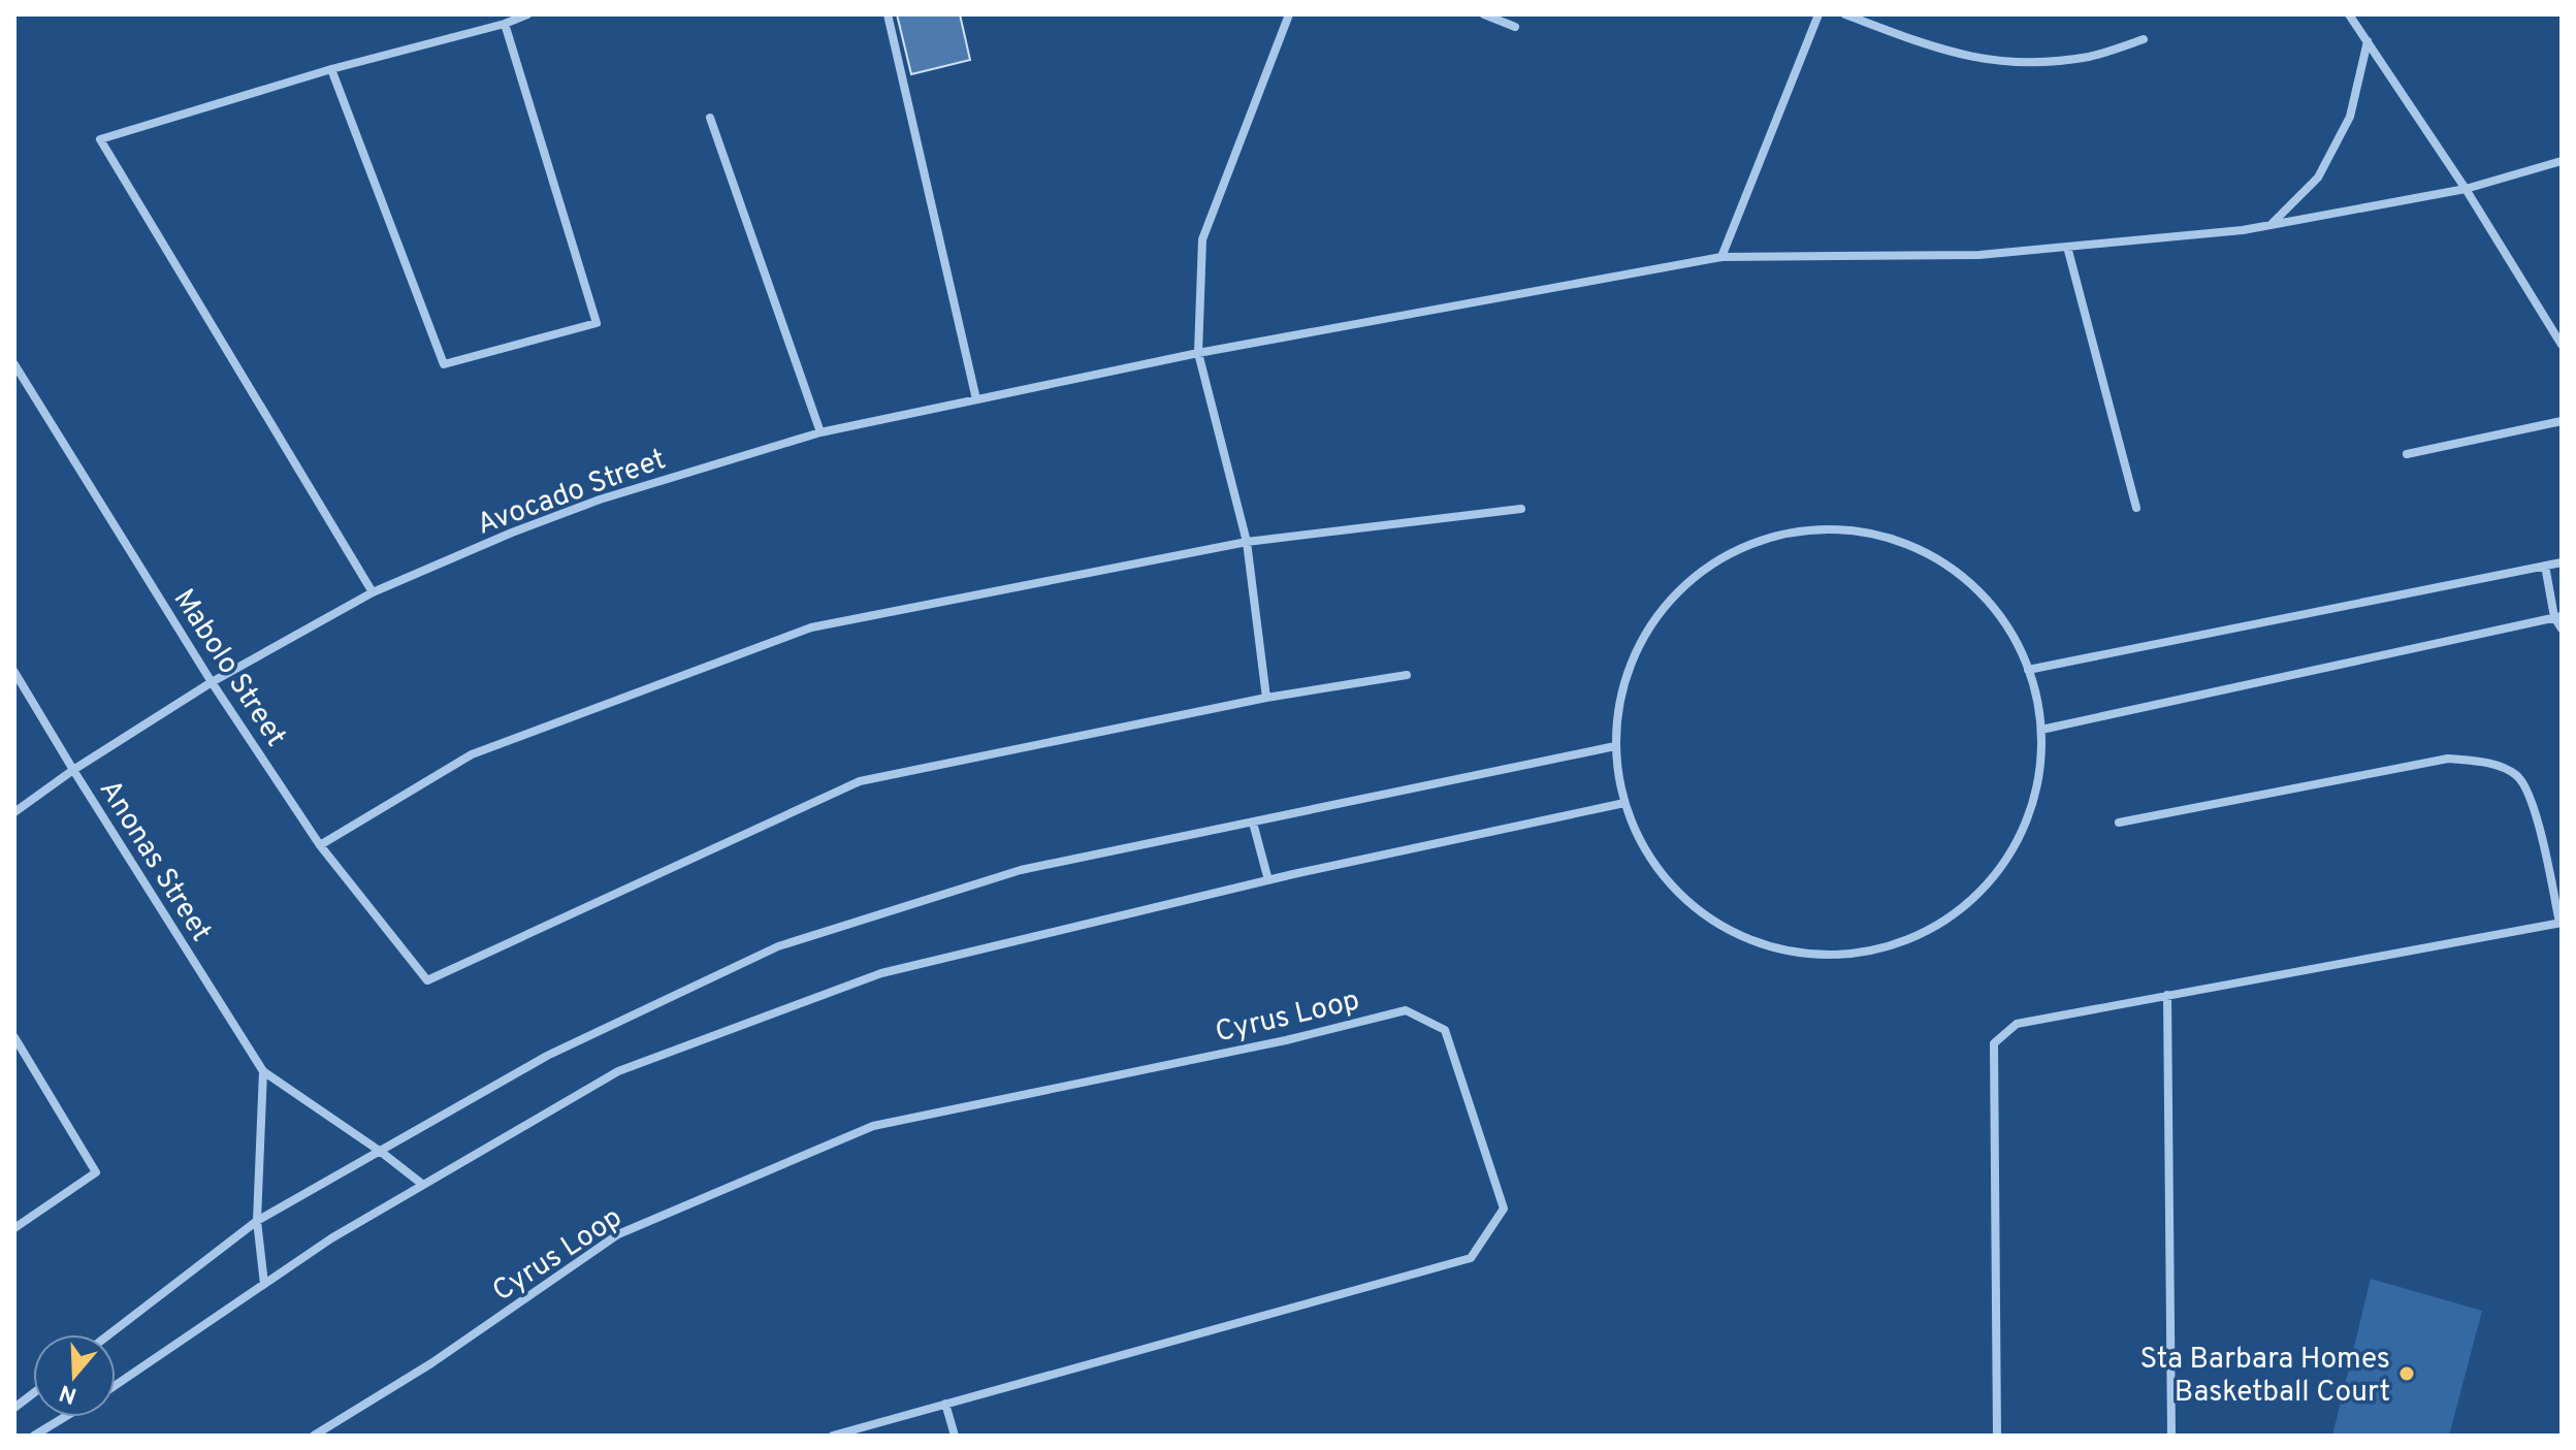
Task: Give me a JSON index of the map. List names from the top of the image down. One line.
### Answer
{"streets":{"street":["Avocado Street","Mabolo Street","Anonas Street","Cyrus Loop"]},"crossings":[["Avocado Street","Mabolo Street"],["Avocado Street","Anonas Street"]],"places":["Sta Barbara Homes Basketball Court"],"north":"bottom"}
